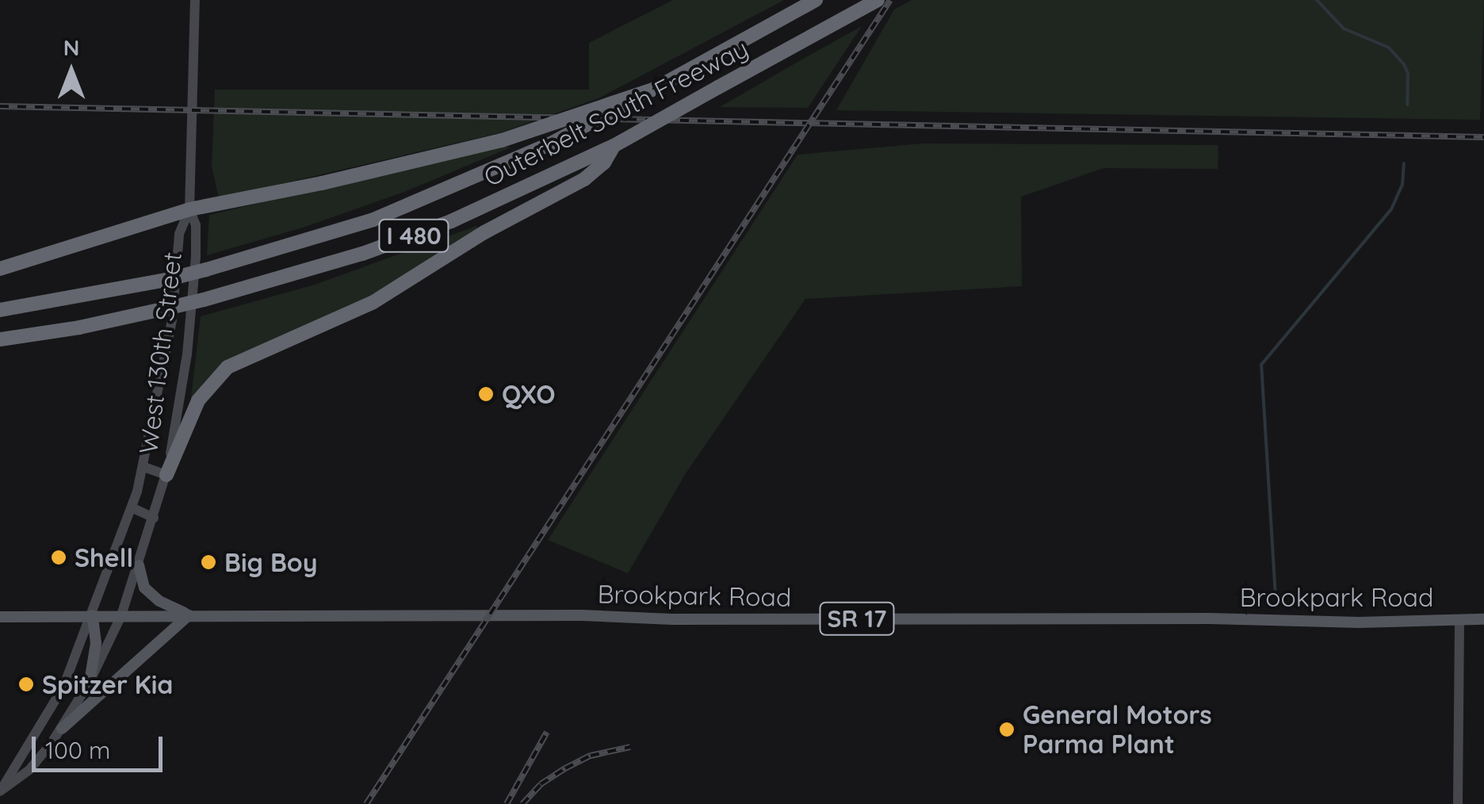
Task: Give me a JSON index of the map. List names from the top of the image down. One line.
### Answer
{"streets":{"highway":["Outerbelt South Freeway","I 480"],"main road":["West 130th Street","Brookpark Road","SR 17"]},"crossings":[["West 130th Street","Brookpark Road"]],"places":["QXO","Shell","Big Boy","Spitzer Kia","General Motors Parma Plant"],"scale_bar":"100 m","north":"top"}
